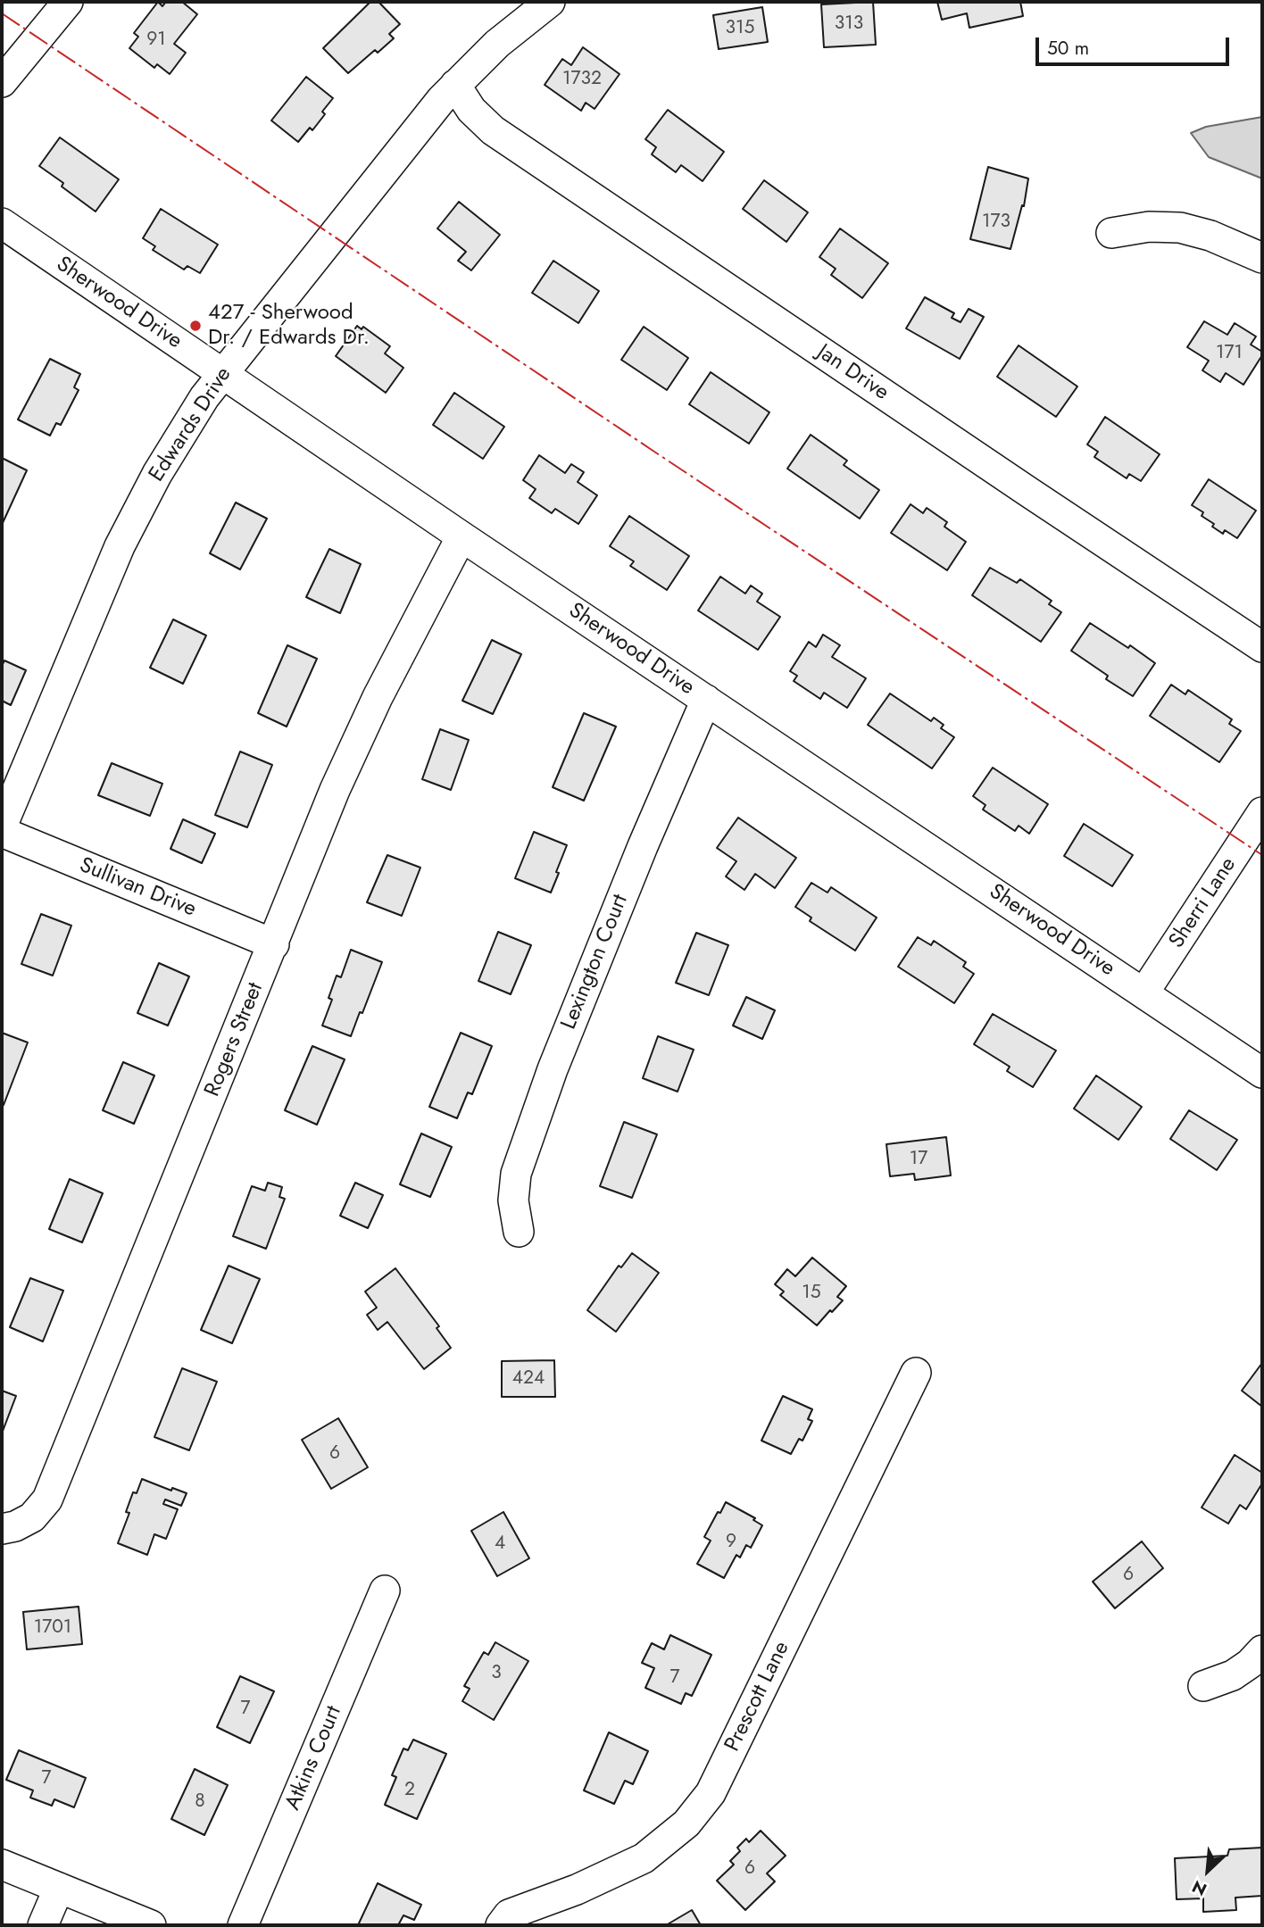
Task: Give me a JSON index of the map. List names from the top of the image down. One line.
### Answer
{"streets":{"street":["Sherwood Drive","Jan Drive","Edwards Drive","Sullivan Drive","Sherri Lane","Lexington Court","Rogers Street","Prescott Lane","Atkins Court"]},"crossings":[["Sherwood Drive","Edwards Drive"],["Sherwood Drive","Sherri Lane"],["Sherwood Drive","Lexington Court"],["Sherwood Drive","Rogers Street"],["Jan Drive","Edwards Drive"],["Sullivan Drive","Rogers Street"]],"places":["427 - Sherwood Dr. / Edwards Dr."],"house_numbers":["313","315","91","1732","173","171","17","15","424","6","9","4","6","1701","3","7","7","7","2","8","6"],"scale_bar":"50 m","north":"bottom left"}
